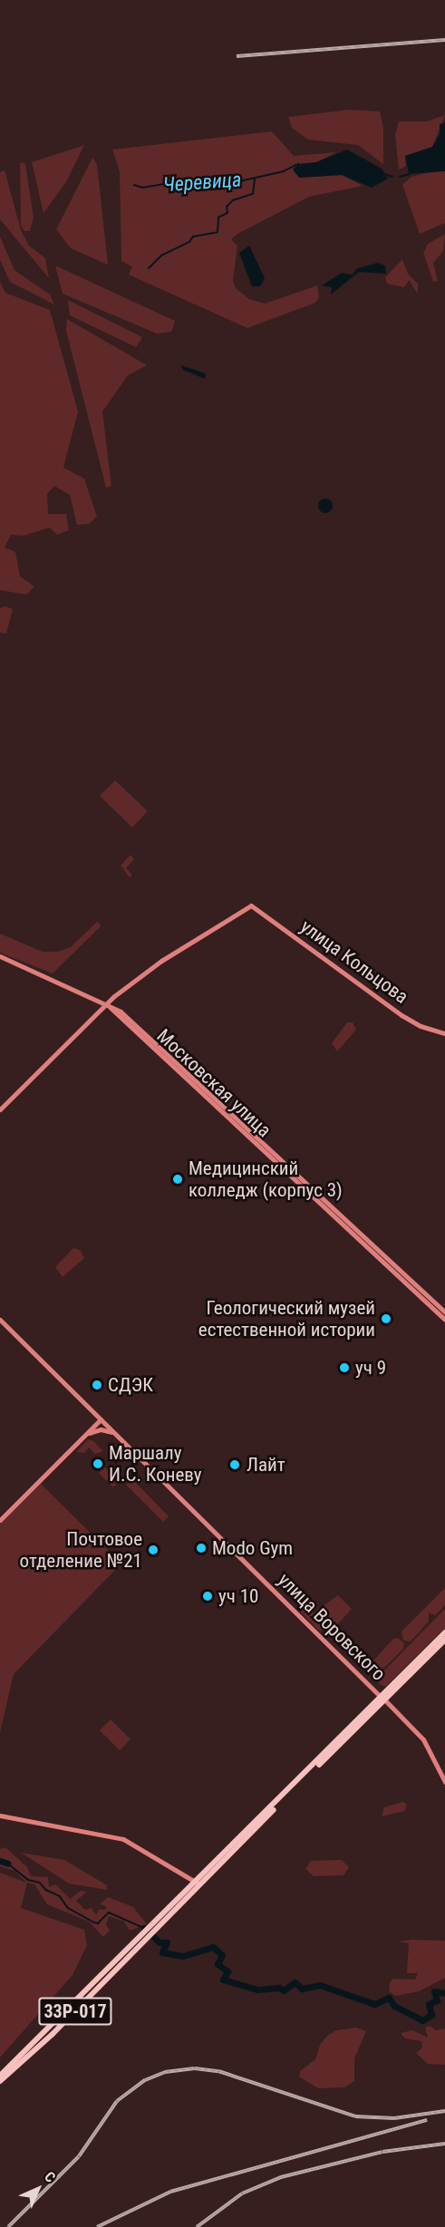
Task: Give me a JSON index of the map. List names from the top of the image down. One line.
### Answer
{"streets":{"highway":["33Р-017"],"main road":["улица Кольцова","Московская улица","улица Воровского"]},"crossings":[["улица Кольцова","Московская улица"]],"water":["Черевица"],"places":["Медицинский колледж (корпус 3)","Геологический музей естественной истории","уч 9","СДЭК","Маршалу И.С. Коневу","Лайт","Modo Gym","Почтовое отделение №21","уч 10"],"north":"top right"}
